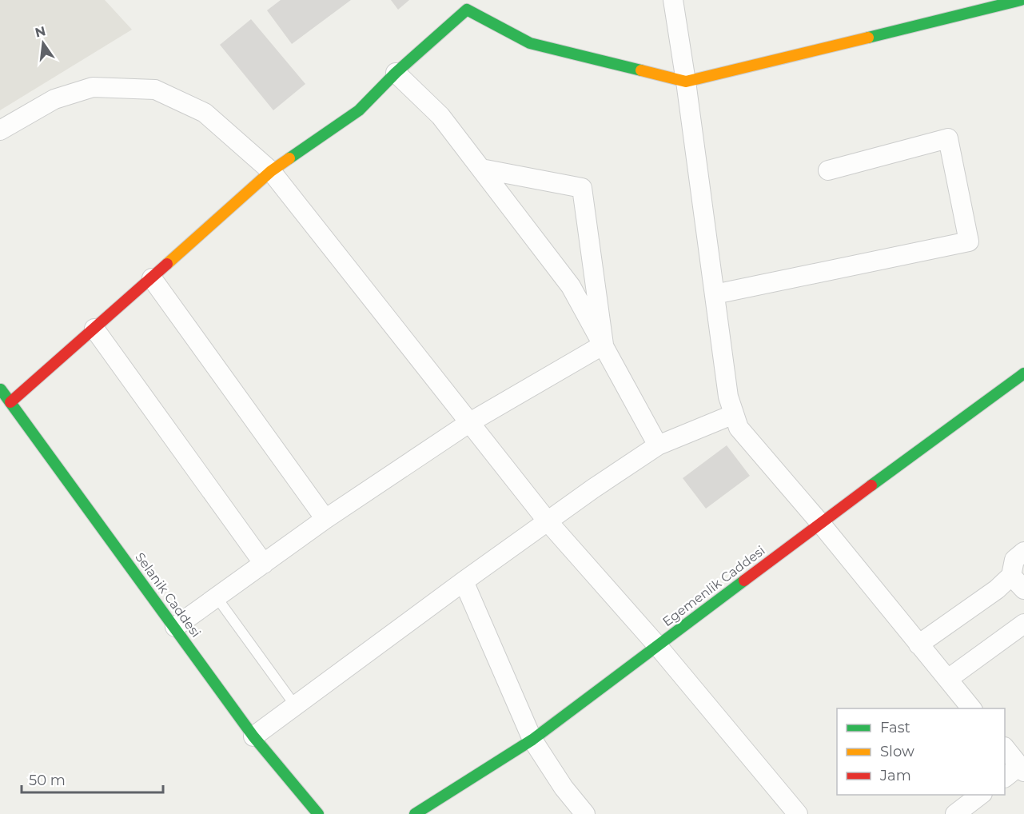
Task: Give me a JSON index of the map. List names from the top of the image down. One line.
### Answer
{"streets":{"street":["Egemenlik Caddesi","Selanik Caddesi"]},"legend":["Fast","Slow","Jam"],"scale_bar":"50 m","north":"top"}
